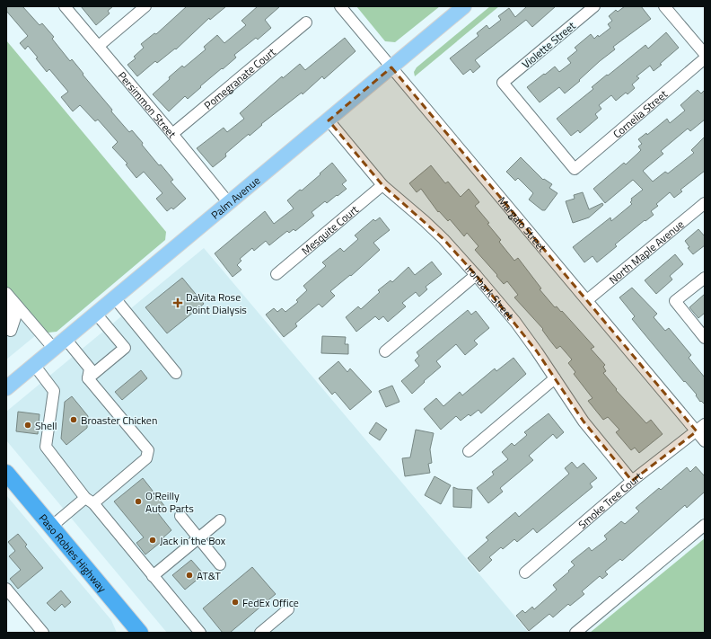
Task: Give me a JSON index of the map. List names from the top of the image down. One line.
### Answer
{"streets":{"highway":["Paso Robles Highway"],"main road":["Palm Avenue"],"street":["Violette Street","Pomegranate Court","Persimmon Street","Cornelia Street","Margalo Street","Mesquite Court","North Maple Avenue","Ironbark Street","Smoke Tree Court"]},"crossings":[["Violette Street","Cornelia Street"],["Pomegranate Court","Persimmon Street"],["Persimmon Street","Palm Avenue"],["Palm Avenue","Margalo Street"],["Palm Avenue","Ironbark Street"],["Margalo Street","North Maple Avenue"],["Margalo Street","Smoke Tree Court"],["Mesquite Court","Ironbark Street"],["Ironbark Street","Smoke Tree Court"]],"places":{"health":["DaVita Rose Point Dialysis"],"other":["Broaster Chicken","Shell","O'Reilly Auto Parts","Jack in the Box","AT&T","FedEx Office"]}}
